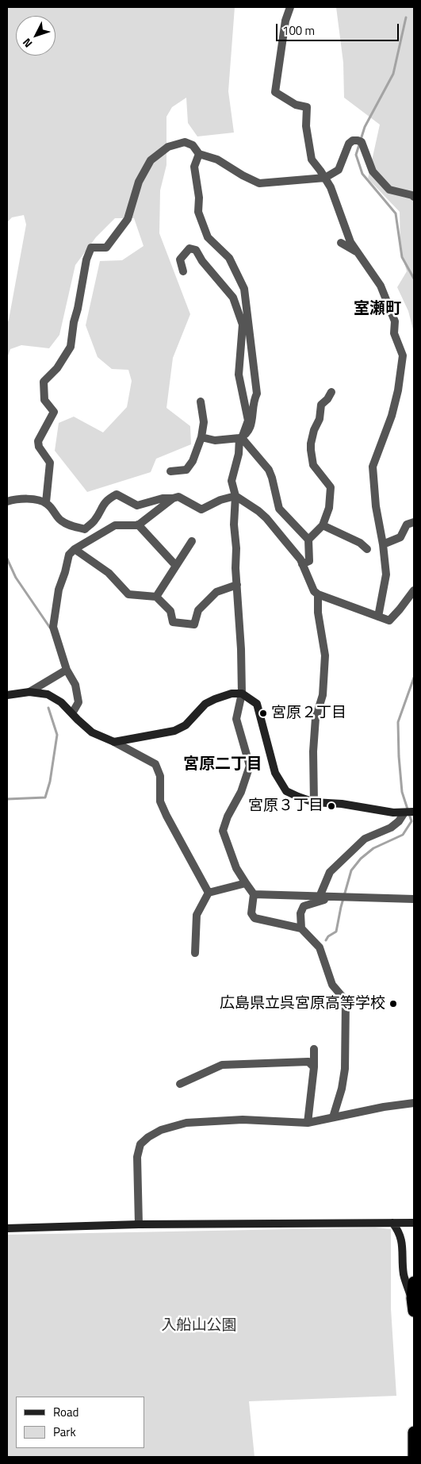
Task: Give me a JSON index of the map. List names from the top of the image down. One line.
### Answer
{"districts":["室瀬町","宮原二丁目"],"parks":["入船山公園"],"places":["宮原２丁目","宮原３丁目","広島県立呉宮原高等学校"],"legend":["Road","Park"],"scale_bar":"100 m","north":"bottom left"}
